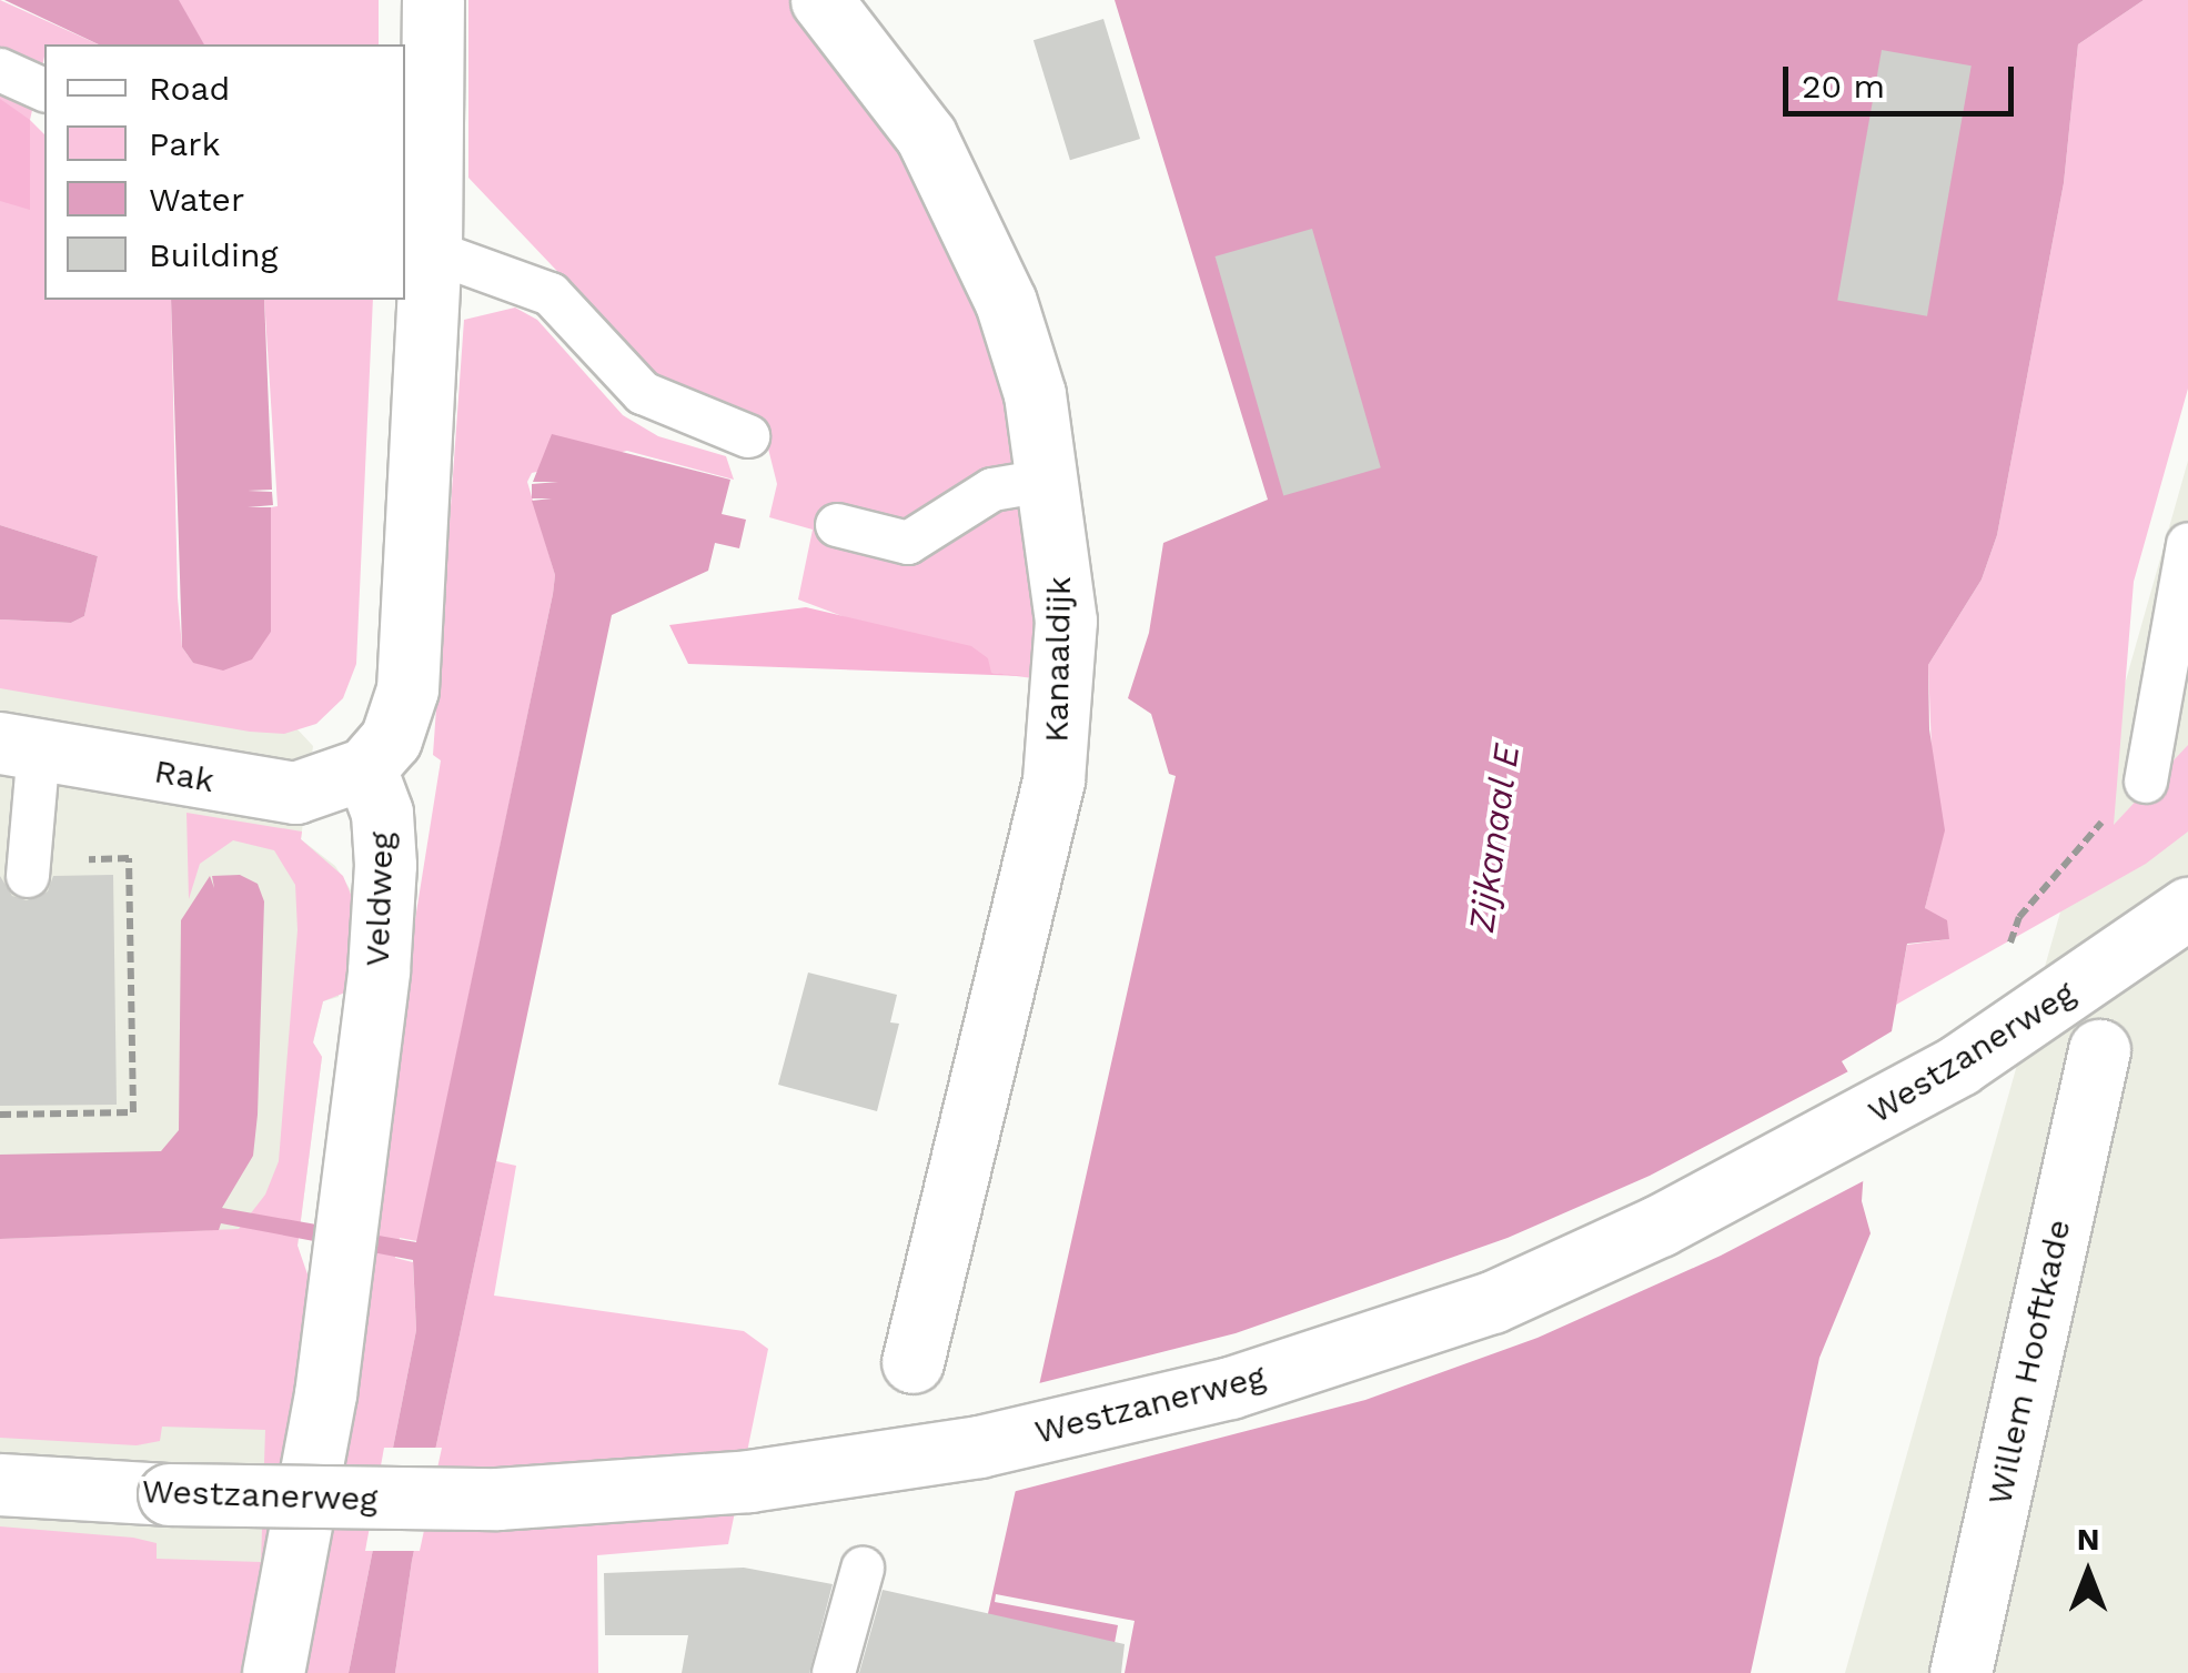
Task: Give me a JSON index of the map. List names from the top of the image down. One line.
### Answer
{"streets":{"street":["Kanaaldijk","Rak","Veldweg","Westzanerweg","Willem Hooftkade"]},"crossings":[["Rak","Veldweg"]],"water":["Zijkanaal E"],"legend":["Road","Park","Water","Building"],"scale_bar":"20 m","north":"top"}
